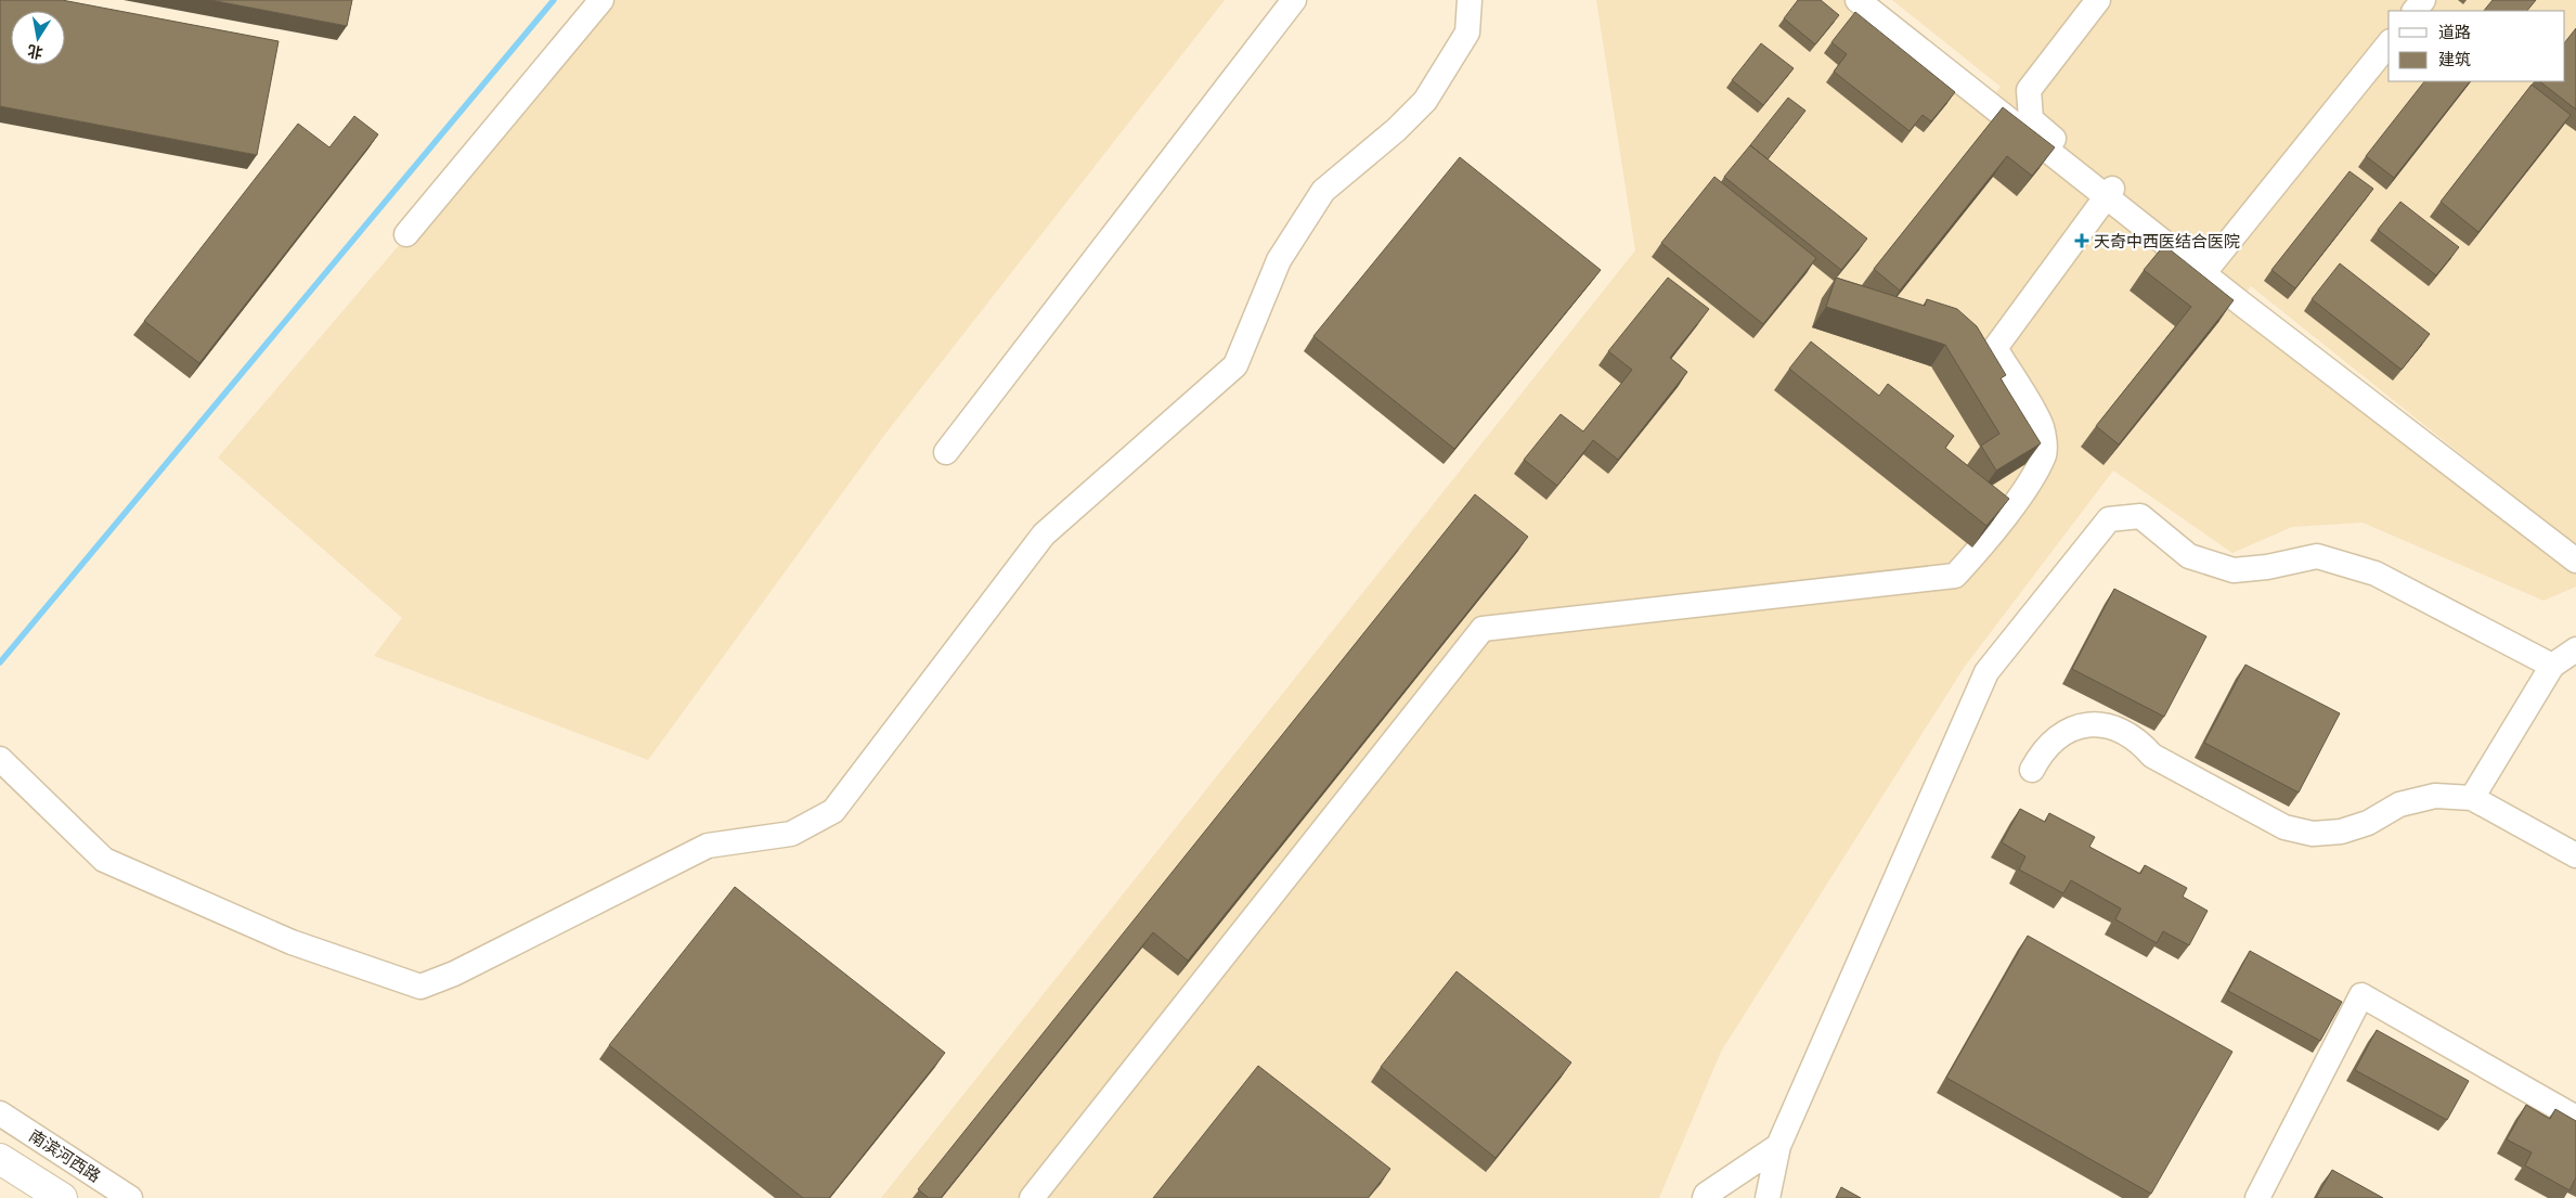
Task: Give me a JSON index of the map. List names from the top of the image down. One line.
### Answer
{"streets":{"street":["南滨河西路"]},"places":{"health":["天奇中西医结合医院"]},"legend":["道路","建筑"],"north":"bottom"}
